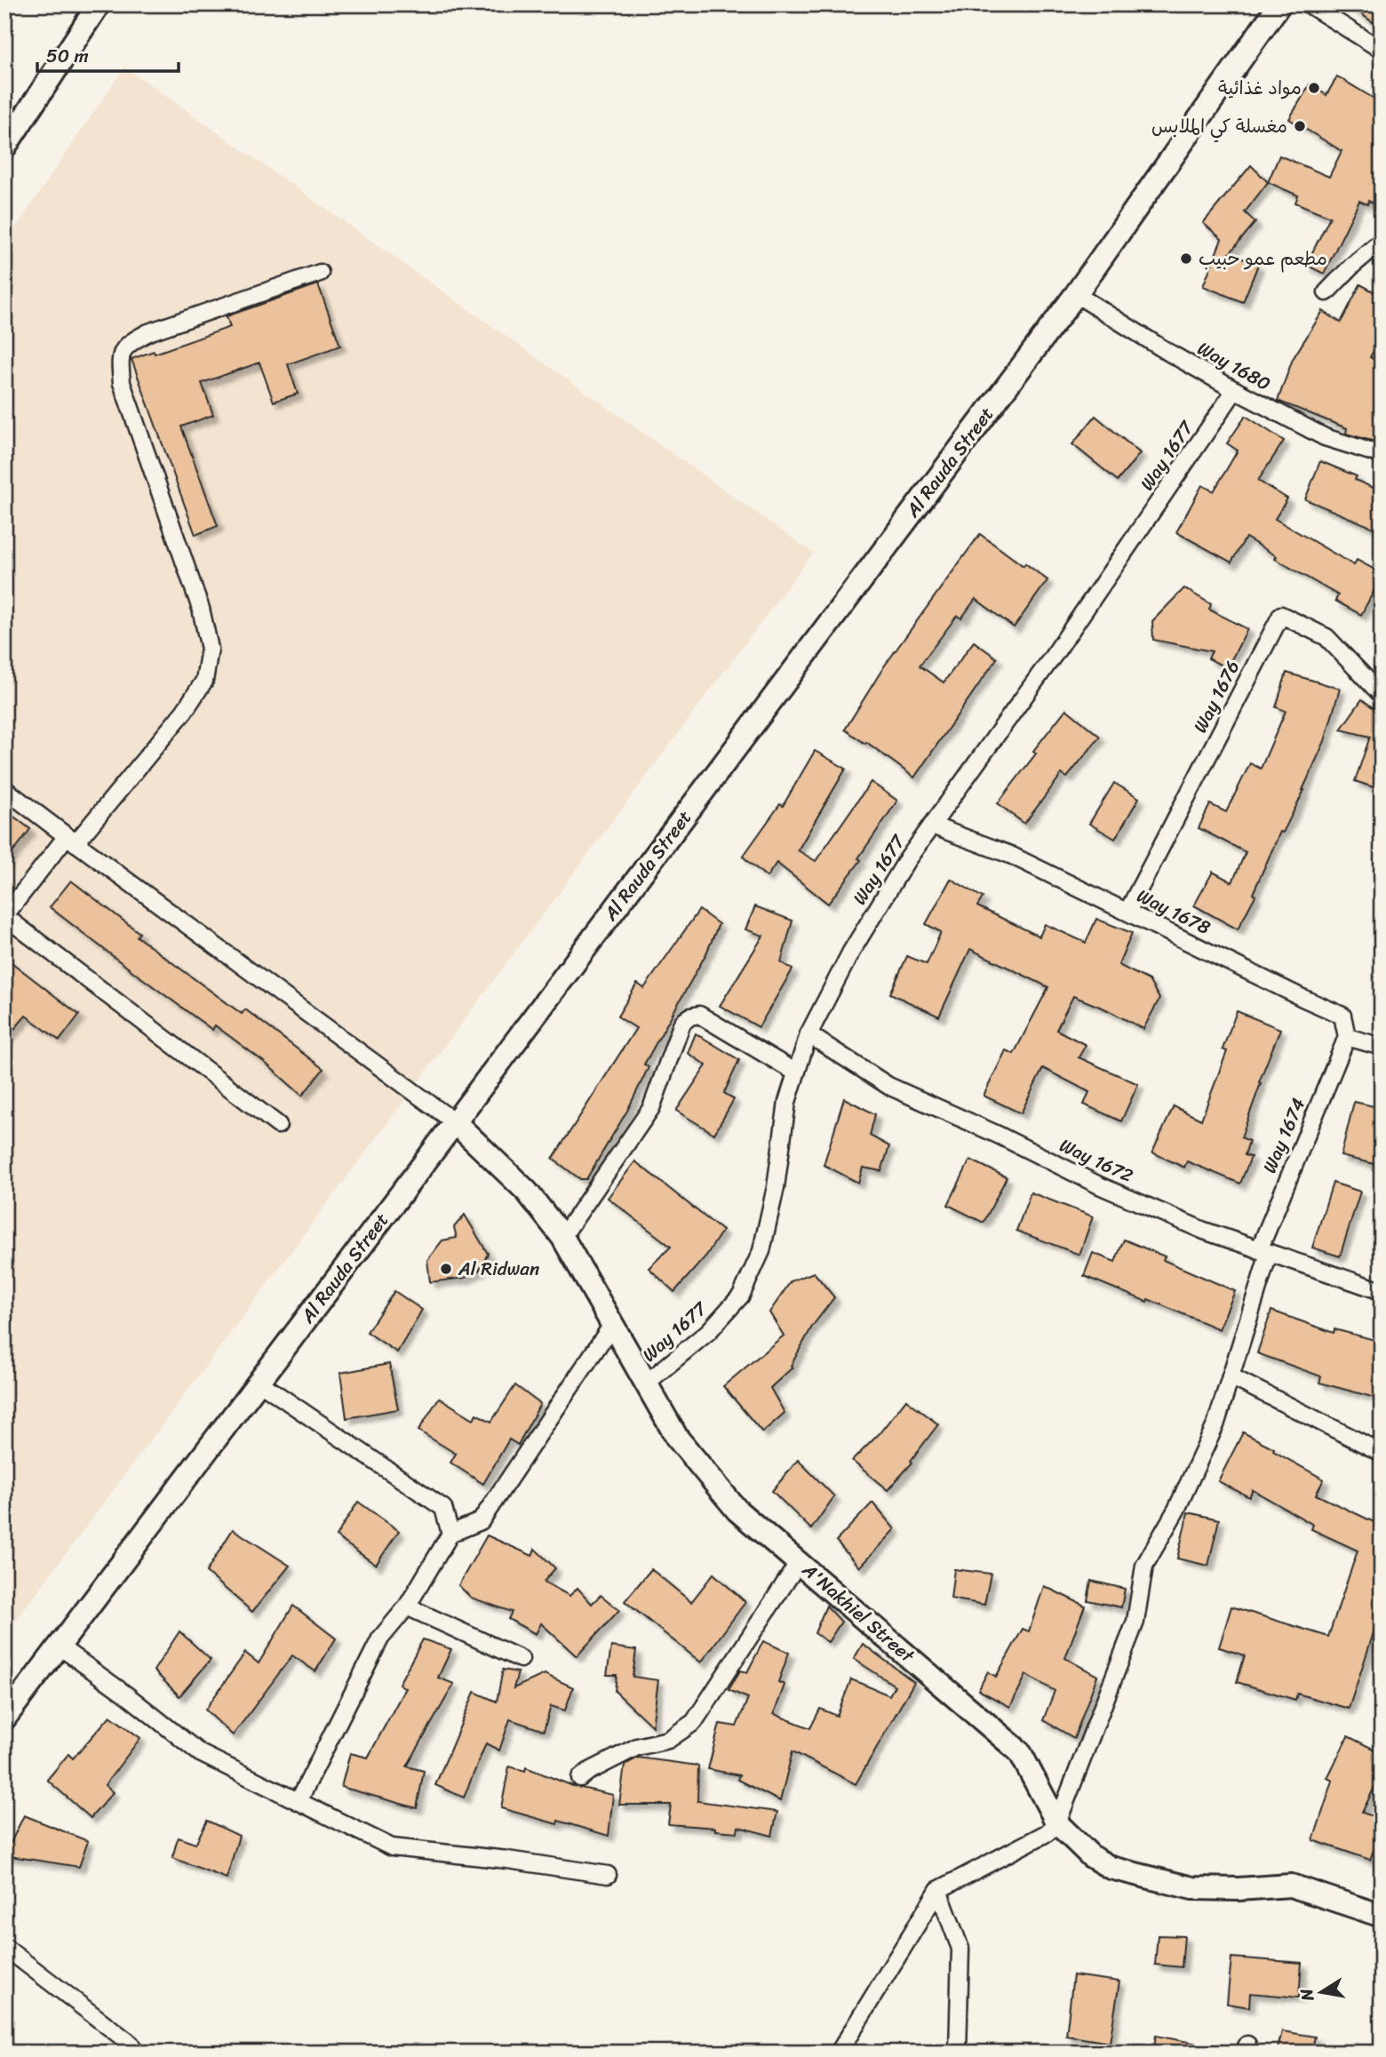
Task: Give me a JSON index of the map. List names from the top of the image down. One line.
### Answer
{"streets":{"main road":["Al Rauda Street","A'Nakhiel Street"],"street":["Way 1680","Way 1677","Way 1676","Way 1678","Way 1674","Way 1672"]},"crossings":[["Way 1680","Way 1677"],["Way 1680","Al Rauda Street"],["Way 1677","Way 1678"],["Way 1677","Way 1672"],["Way 1677","A'Nakhiel Street"],["Al Rauda Street","A'Nakhiel Street"],["Way 1676","Way 1678"],["Way 1678","Way 1674"],["Way 1674","Way 1672"],["Way 1674","A'Nakhiel Street"]],"places":["مواد غذائية","مغسلة كي الملابس","مطعم عمو حبيب","Al Ridwan"],"scale_bar":"50 m","north":"left"}
